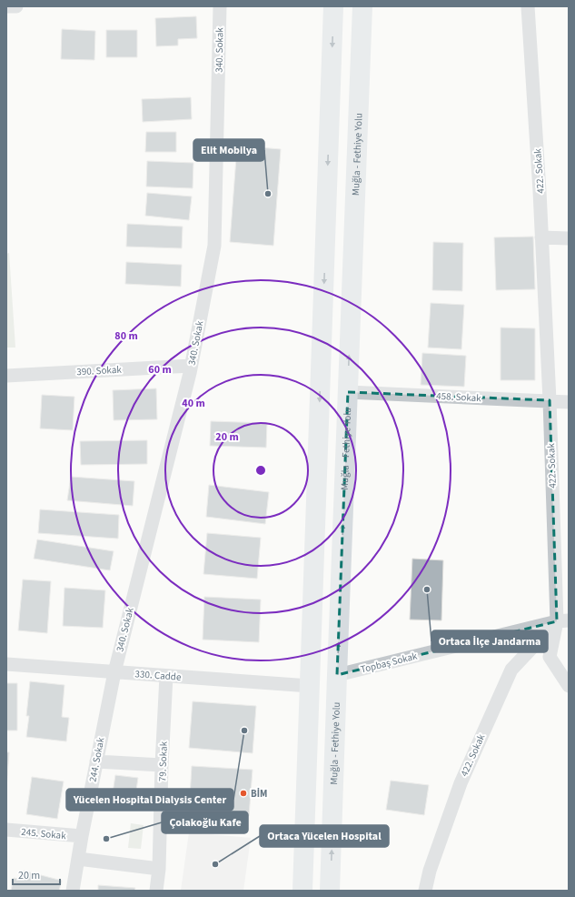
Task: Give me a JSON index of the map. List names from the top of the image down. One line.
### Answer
{"streets":{"highway":["Muğla - Fethiye Yolu"],"street":["340. Sokak","422. Sokak","390. Sokak","458. Sokak","Topbaş Sokak","330. Cadde","244. Sokak","79. Sokak","245. Sokak"]},"crossings":[["340. Sokak","390. Sokak"],["340. Sokak","330. Cadde"],["340. Sokak","244. Sokak"],["Muğla - Fethiye Yolu","458. Sokak"],["Muğla - Fethiye Yolu","Topbaş Sokak"],["422. Sokak","458. Sokak"],["422. Sokak","Topbaş Sokak"],["330. Cadde","244. Sokak"],["330. Cadde","79. Sokak"],["244. Sokak","245. Sokak"]],"places":["Elit Mobilya","Ortaca İlçe Jandarma","Yücelen Hospital Dialysis Center","BİM","Çolakoğlu Kafe","Ortaca Yücelen Hospital"],"scale_bar":"20 m","rings":["80 m","60 m","40 m","20 m"]}
